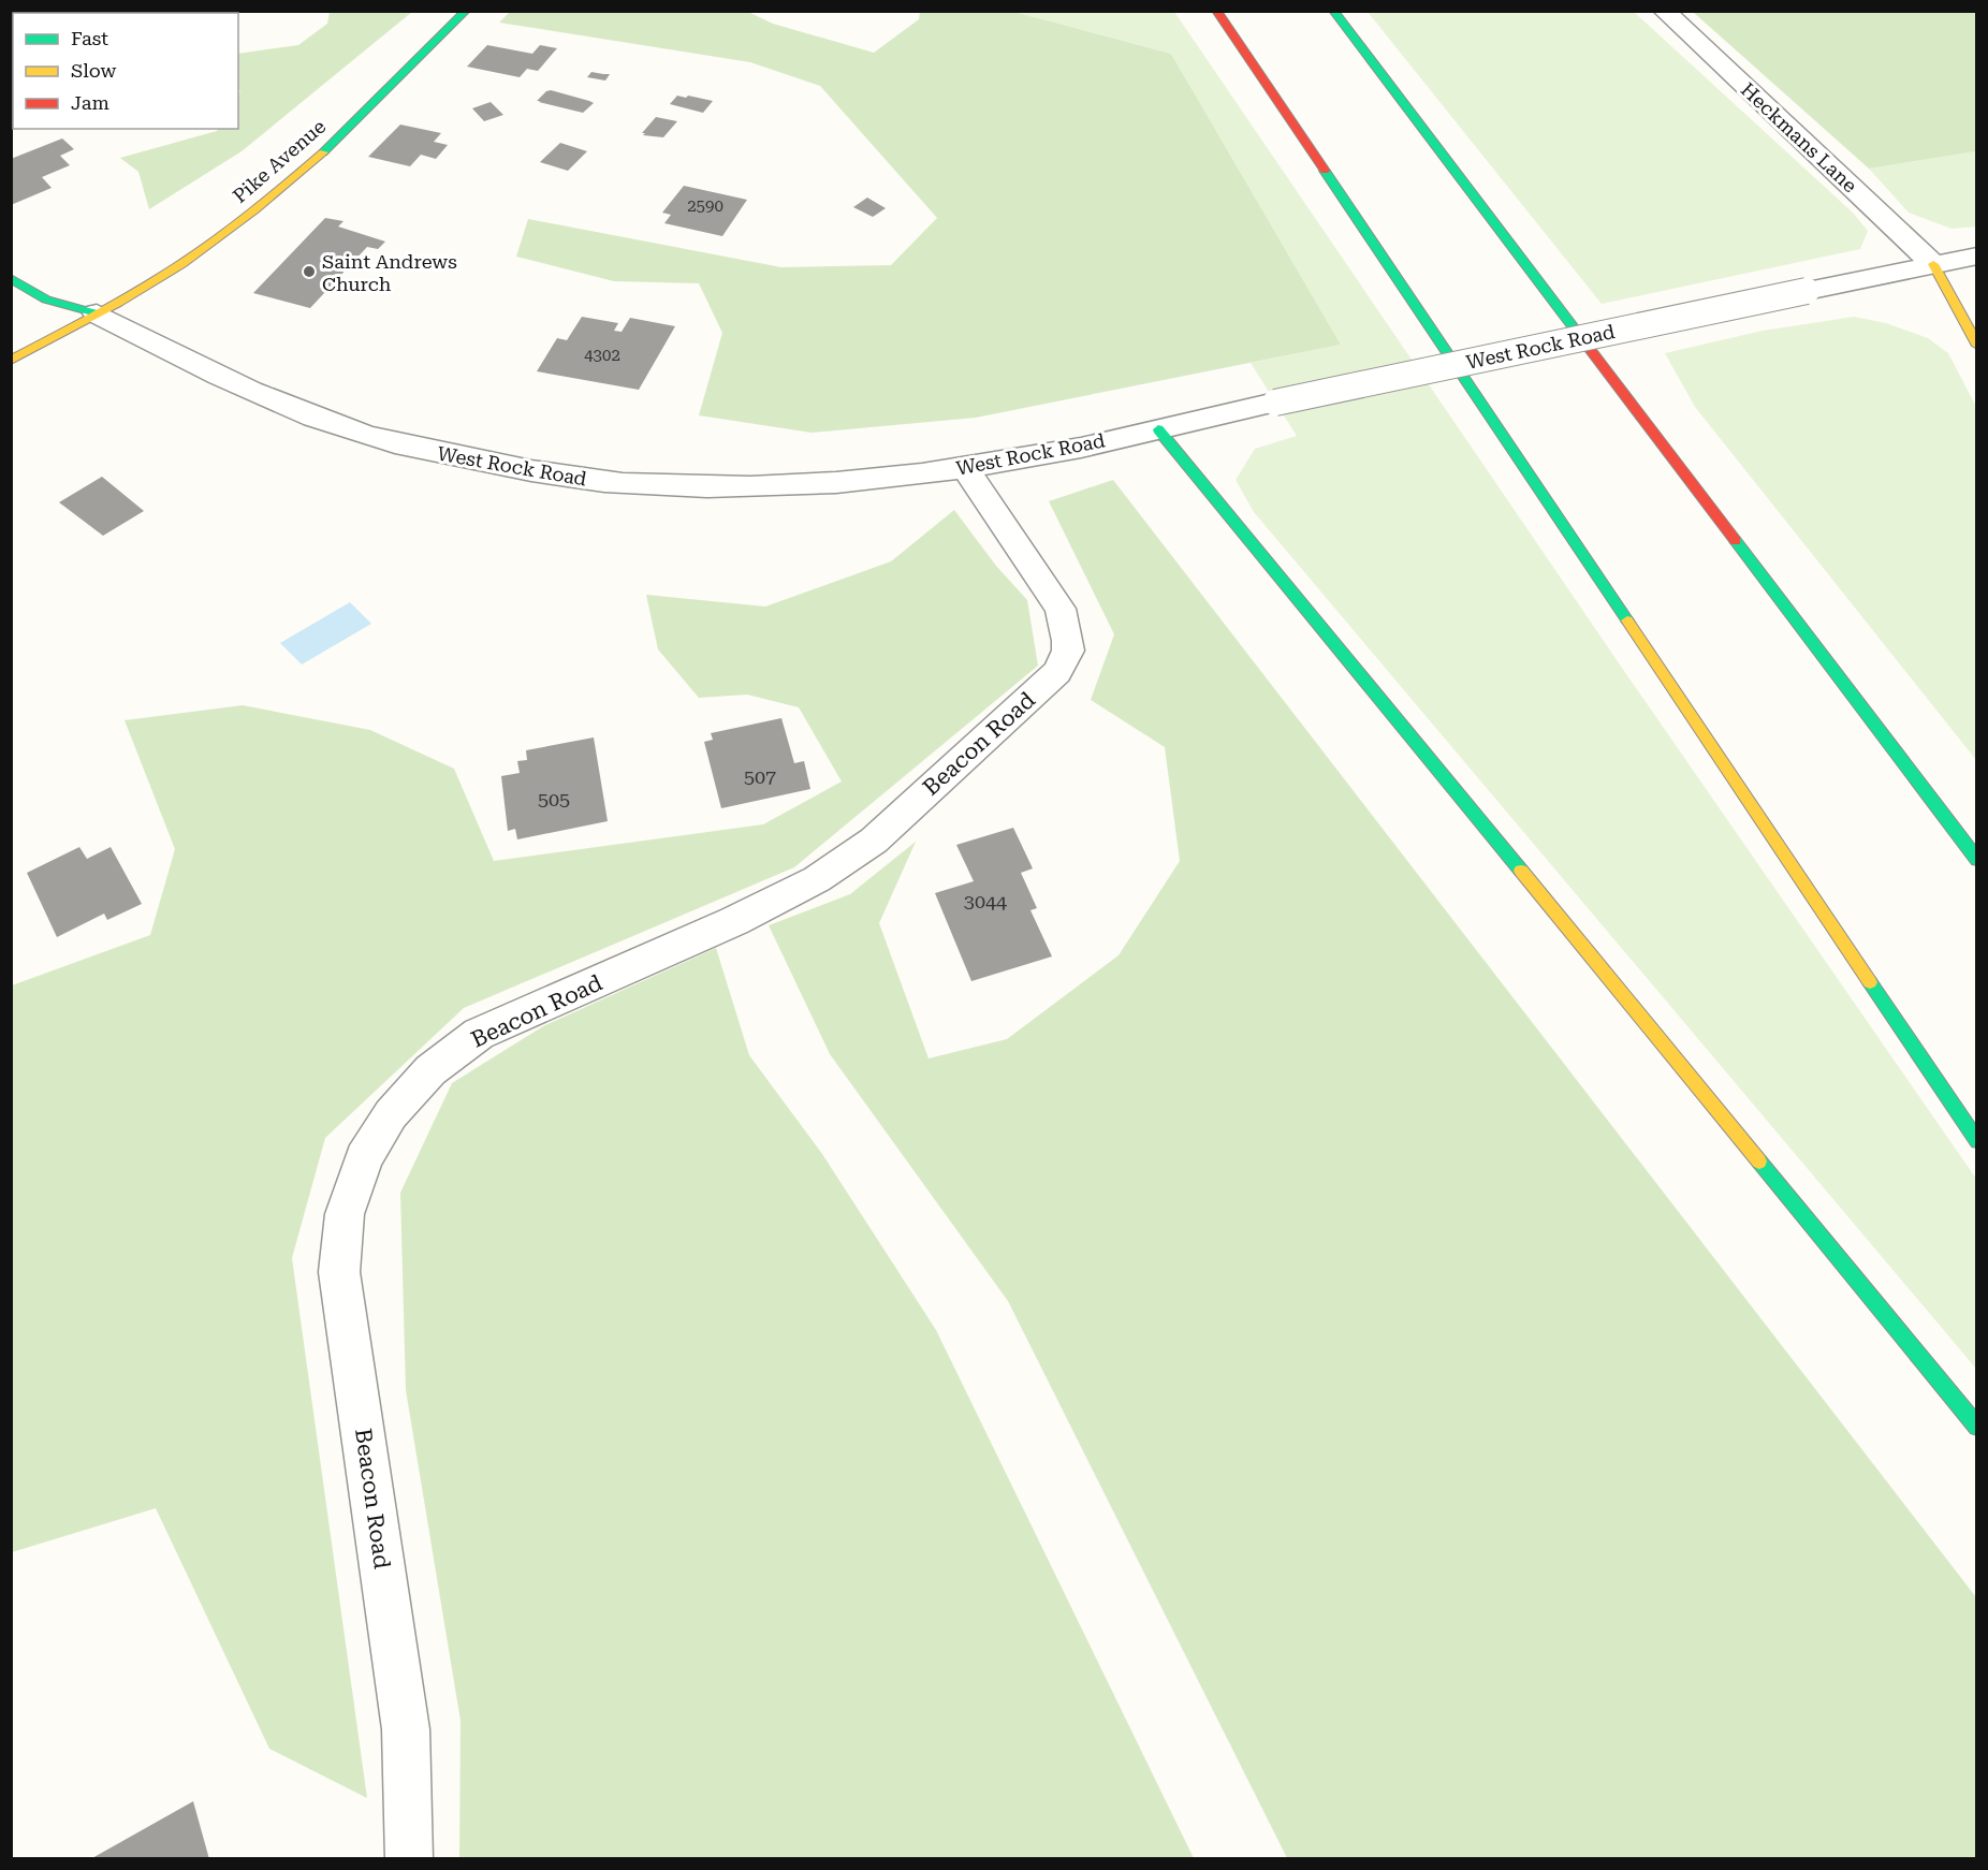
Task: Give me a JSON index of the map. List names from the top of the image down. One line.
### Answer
{"streets":{"main road":["Pike Avenue"],"street":["Heckmans Lane","West Rock Road","Beacon Road"]},"crossings":[["Heckmans Lane","West Rock Road"],["Pike Avenue","West Rock Road"],["West Rock Road","Beacon Road"]],"places":["Saint Andrews Church"],"house_numbers":["2590","4302","507","505","3044"],"legend":["Fast","Slow","Jam"]}
